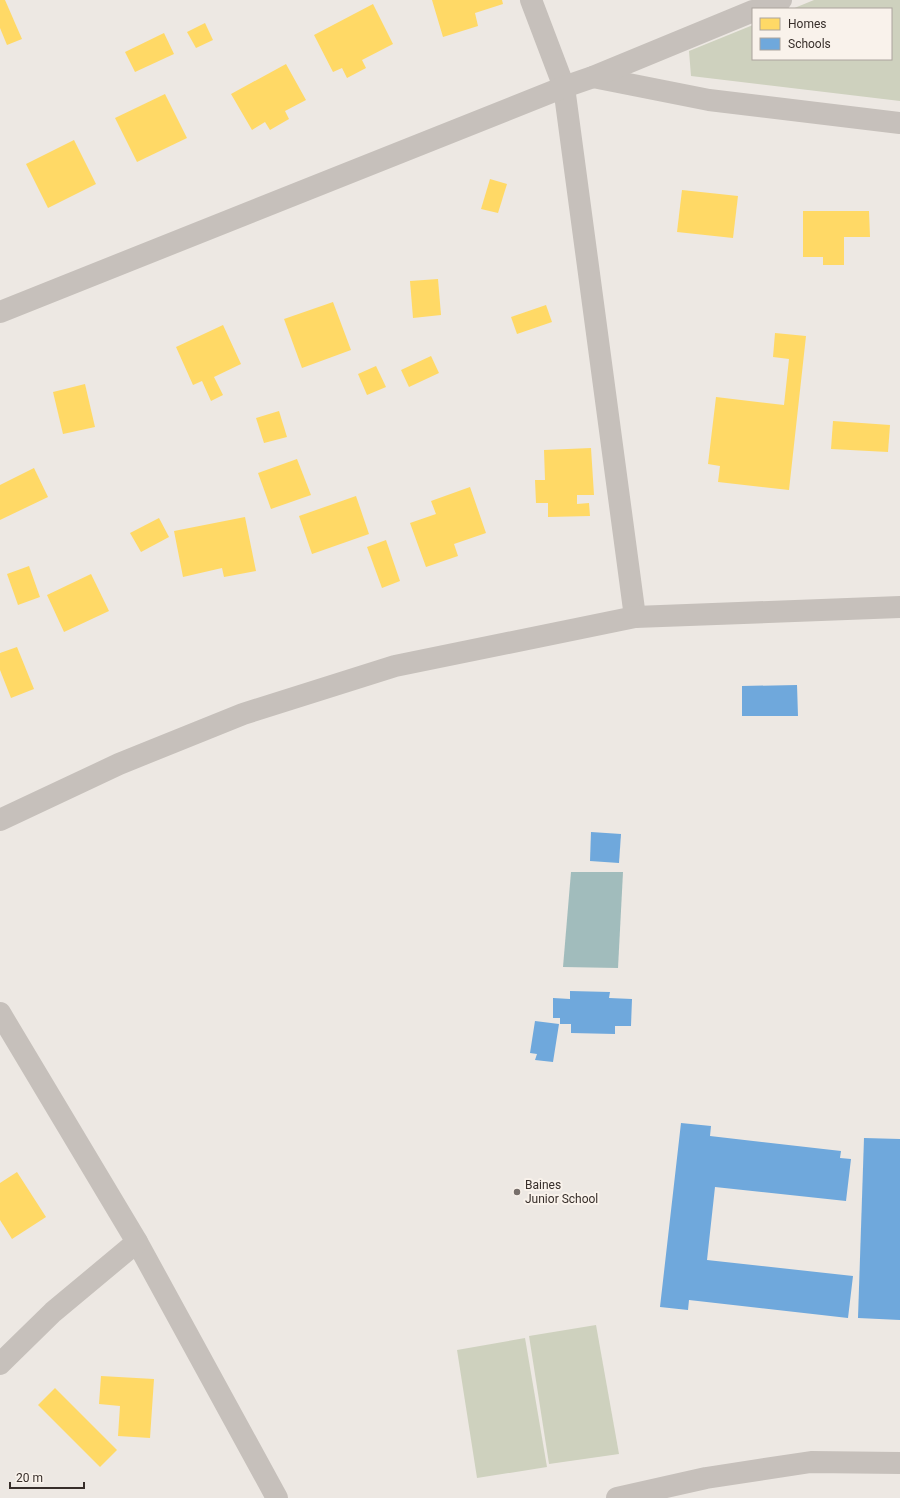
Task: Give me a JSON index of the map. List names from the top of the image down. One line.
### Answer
{"places":["Baines Junior School"],"legend":["Homes","Schools"],"scale_bar":"20 m"}
